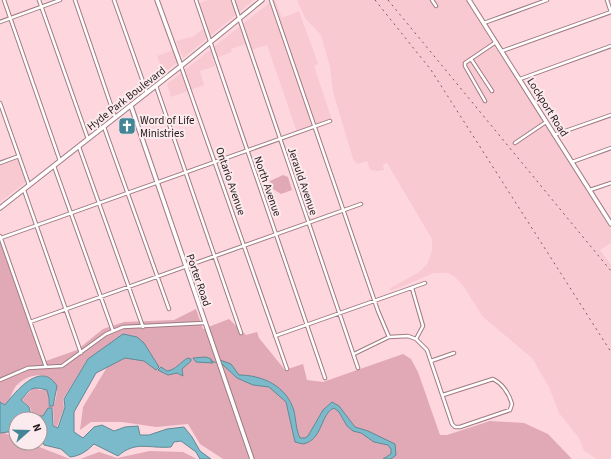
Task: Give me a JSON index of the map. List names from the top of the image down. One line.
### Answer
{"streets":{"main road":["Hyde Park Boulevard","Lockport Road","Ontario Avenue","Porter Road"],"street":["Jerauld Avenue","North Avenue"]},"crossings":[["Hyde Park Boulevard","Ontario Avenue"],["Hyde Park Boulevard","Jerauld Avenue"],["Hyde Park Boulevard","North Avenue"],["Hyde Park Boulevard","Porter Road"]],"places":{"church":["Word of Life Ministries"]},"north":"right"}
